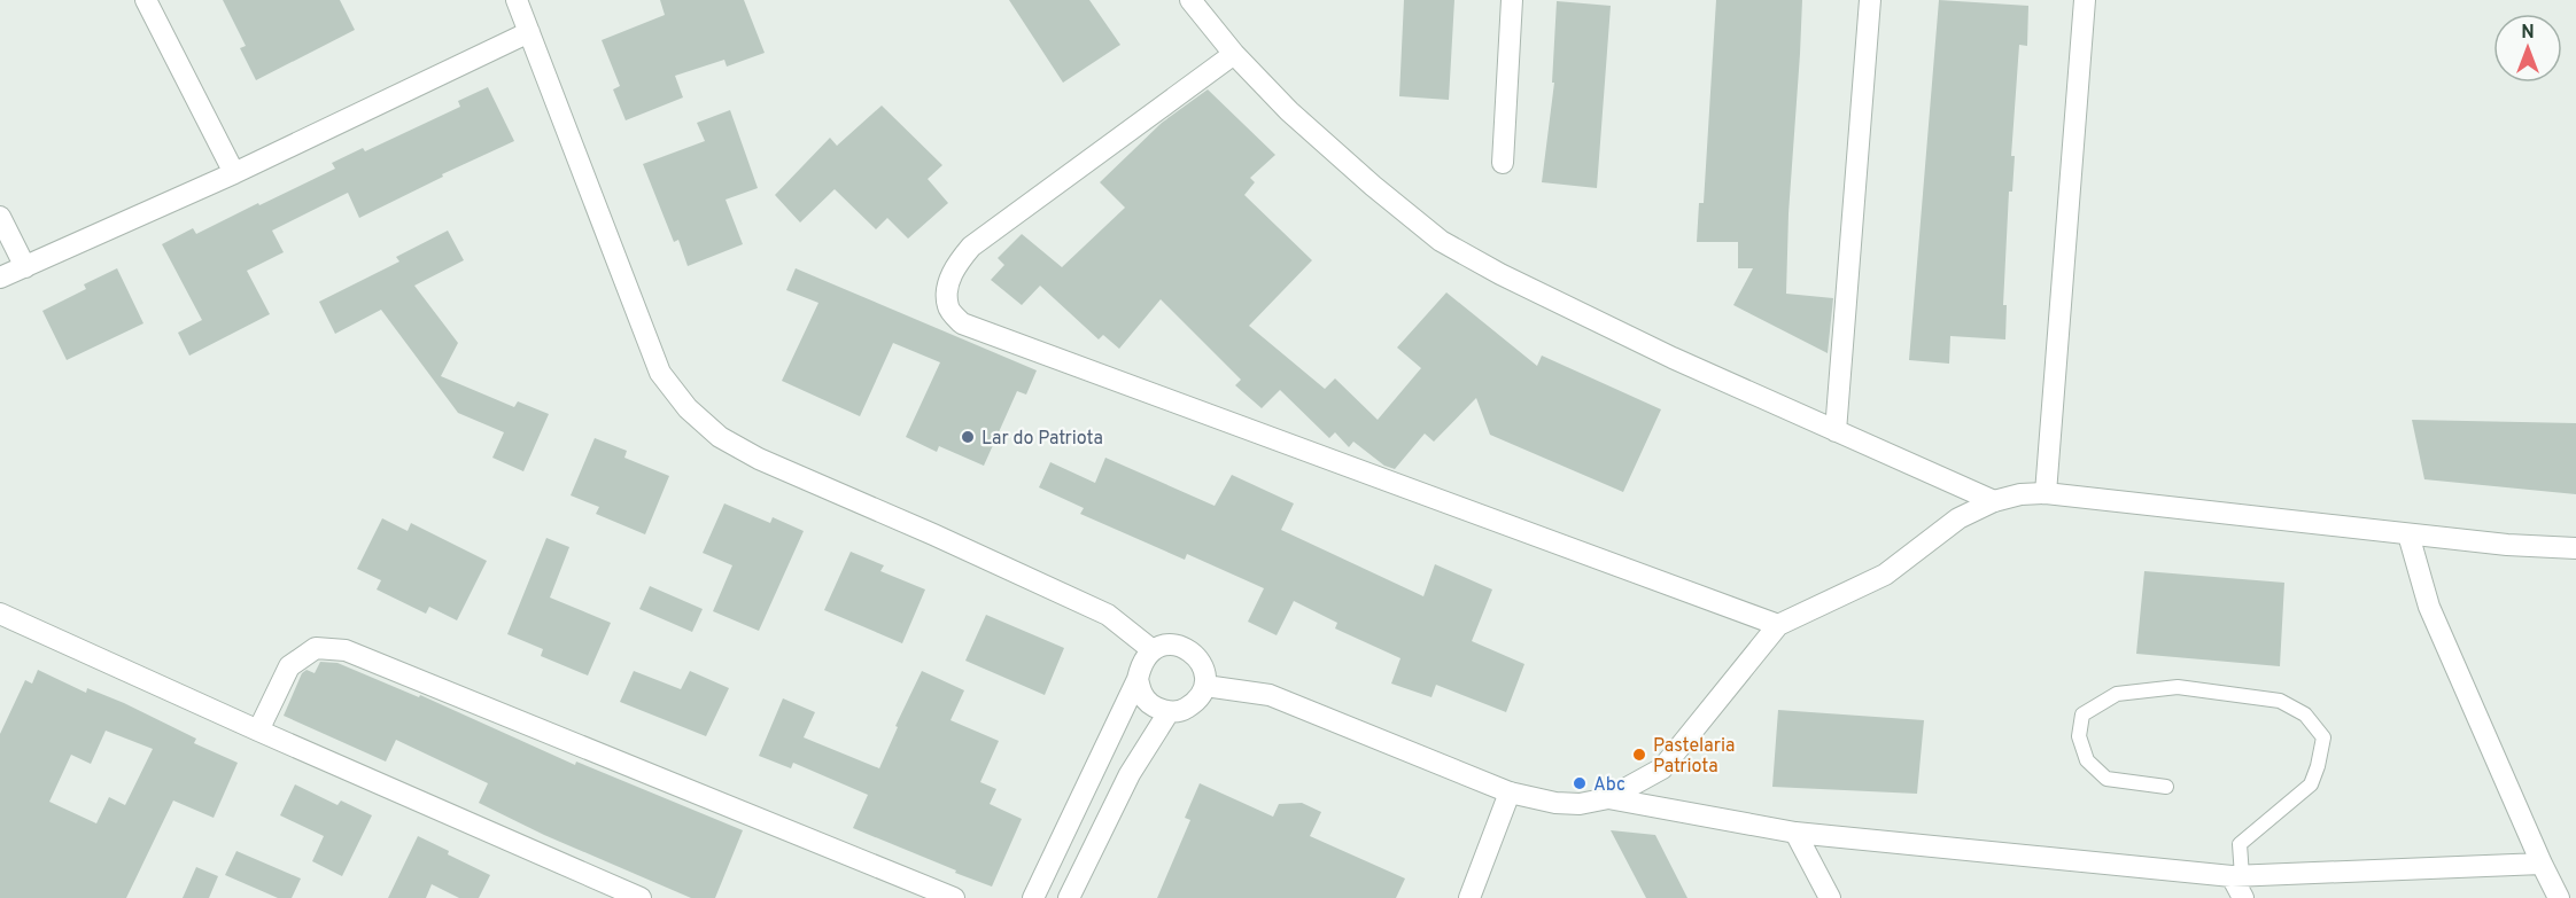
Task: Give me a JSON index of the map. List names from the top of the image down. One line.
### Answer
{"places":["Lar do Patriota","Pastelaria Patriota","Abc"],"north":"top"}
